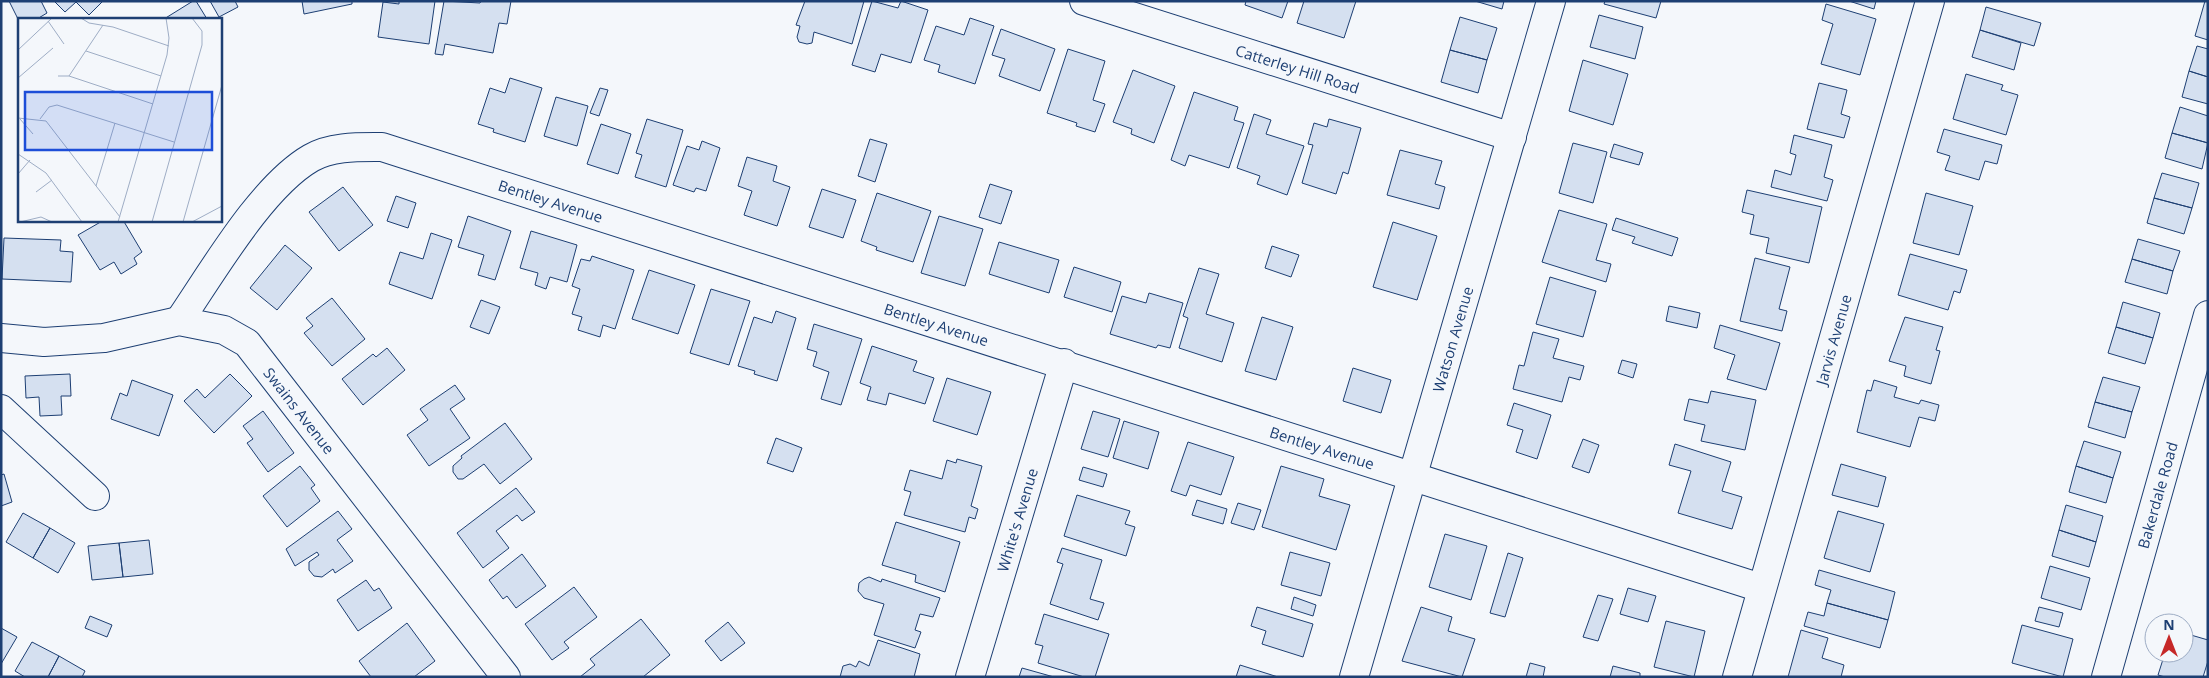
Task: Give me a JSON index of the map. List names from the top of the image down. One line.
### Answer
{"streets":{"street":["Catterley Hill Road","Bentley Avenue","Watson Avenue","Jarvis Avenue","Swains Avenue","Bakerdale Road","White's Avenue"]},"crossings":[["Catterley Hill Road","Watson Avenue"],["Bentley Avenue","Watson Avenue"],["Bentley Avenue","Jarvis Avenue"],["Bentley Avenue","Swains Avenue"],["Bentley Avenue","White's Avenue"]],"north":"top"}
